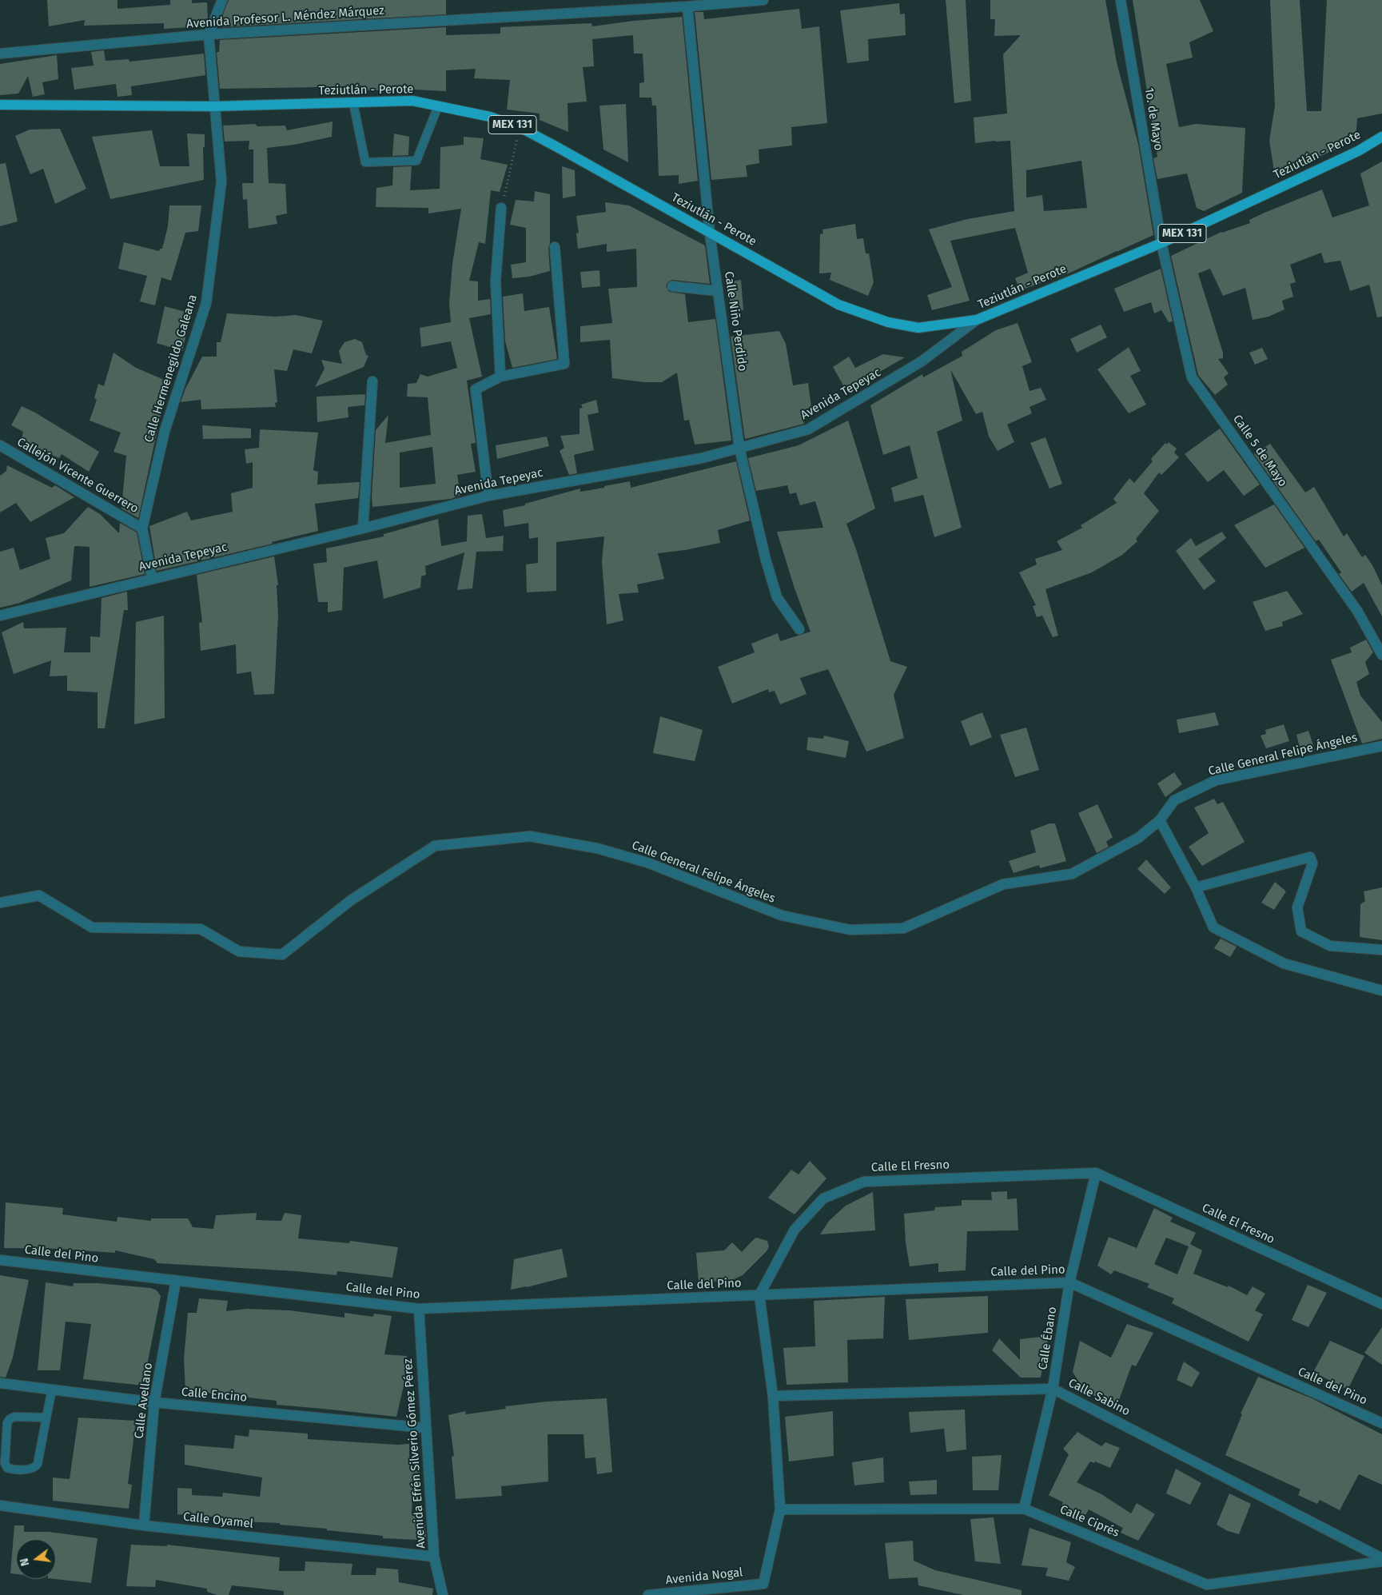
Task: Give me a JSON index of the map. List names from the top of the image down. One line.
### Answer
{"streets":{"main road":["Teziutlán - Perote","MEX 131"],"street":["Avenida Profesor L. Méndez Márquez","1o. de Mayo","Calle Niño Perdido","Calle Hermenegildo Galeana","Avenida Tepeyac","Calle 5 de Mayo","Callejón Vicente Guerrero","Calle General Felipe Ángeles","Calle El Fresno","Calle del Pino","Calle Ébano","Calle Encino","Calle Sabino","Calle Avellano","Avenida Efrén Silverio Gómez Pérez","Calle Oyamel","Calle Ciprés","Avenida Nogal"]},"crossings":[["Avenida Profesor L. Méndez Márquez","Calle Niño Perdido"],["Avenida Profesor L. Méndez Márquez","Calle Hermenegildo Galeana"],["Teziutlán - Perote","1o. de Mayo"],["Teziutlán - Perote","Calle Niño Perdido"],["Teziutlán - Perote","Calle Hermenegildo Galeana"],["Teziutlán - Perote","Avenida Tepeyac"],["Teziutlán - Perote","Calle 5 de Mayo"],["1o. de Mayo","Calle 5 de Mayo"],["Calle Niño Perdido","Avenida Tepeyac"],["Calle Hermenegildo Galeana","Avenida Tepeyac"],["Calle Hermenegildo Galeana","Callejón Vicente Guerrero"],["Calle El Fresno","Calle del Pino"],["Calle El Fresno","Calle Ébano"],["Calle del Pino","Calle Ébano"],["Calle del Pino","Calle Avellano"],["Calle del Pino","Avenida Efrén Silverio Gómez Pérez"],["Calle Ébano","Calle Sabino"],["Calle Ébano","Calle Ciprés"],["Calle Encino","Calle Avellano"],["Calle Encino","Avenida Efrén Silverio Gómez Pérez"],["Calle Avellano","Calle Oyamel"],["Avenida Efrén Silverio Gómez Pérez","Calle Oyamel"],["Calle Ciprés","Avenida Nogal"]],"north":"left"}
